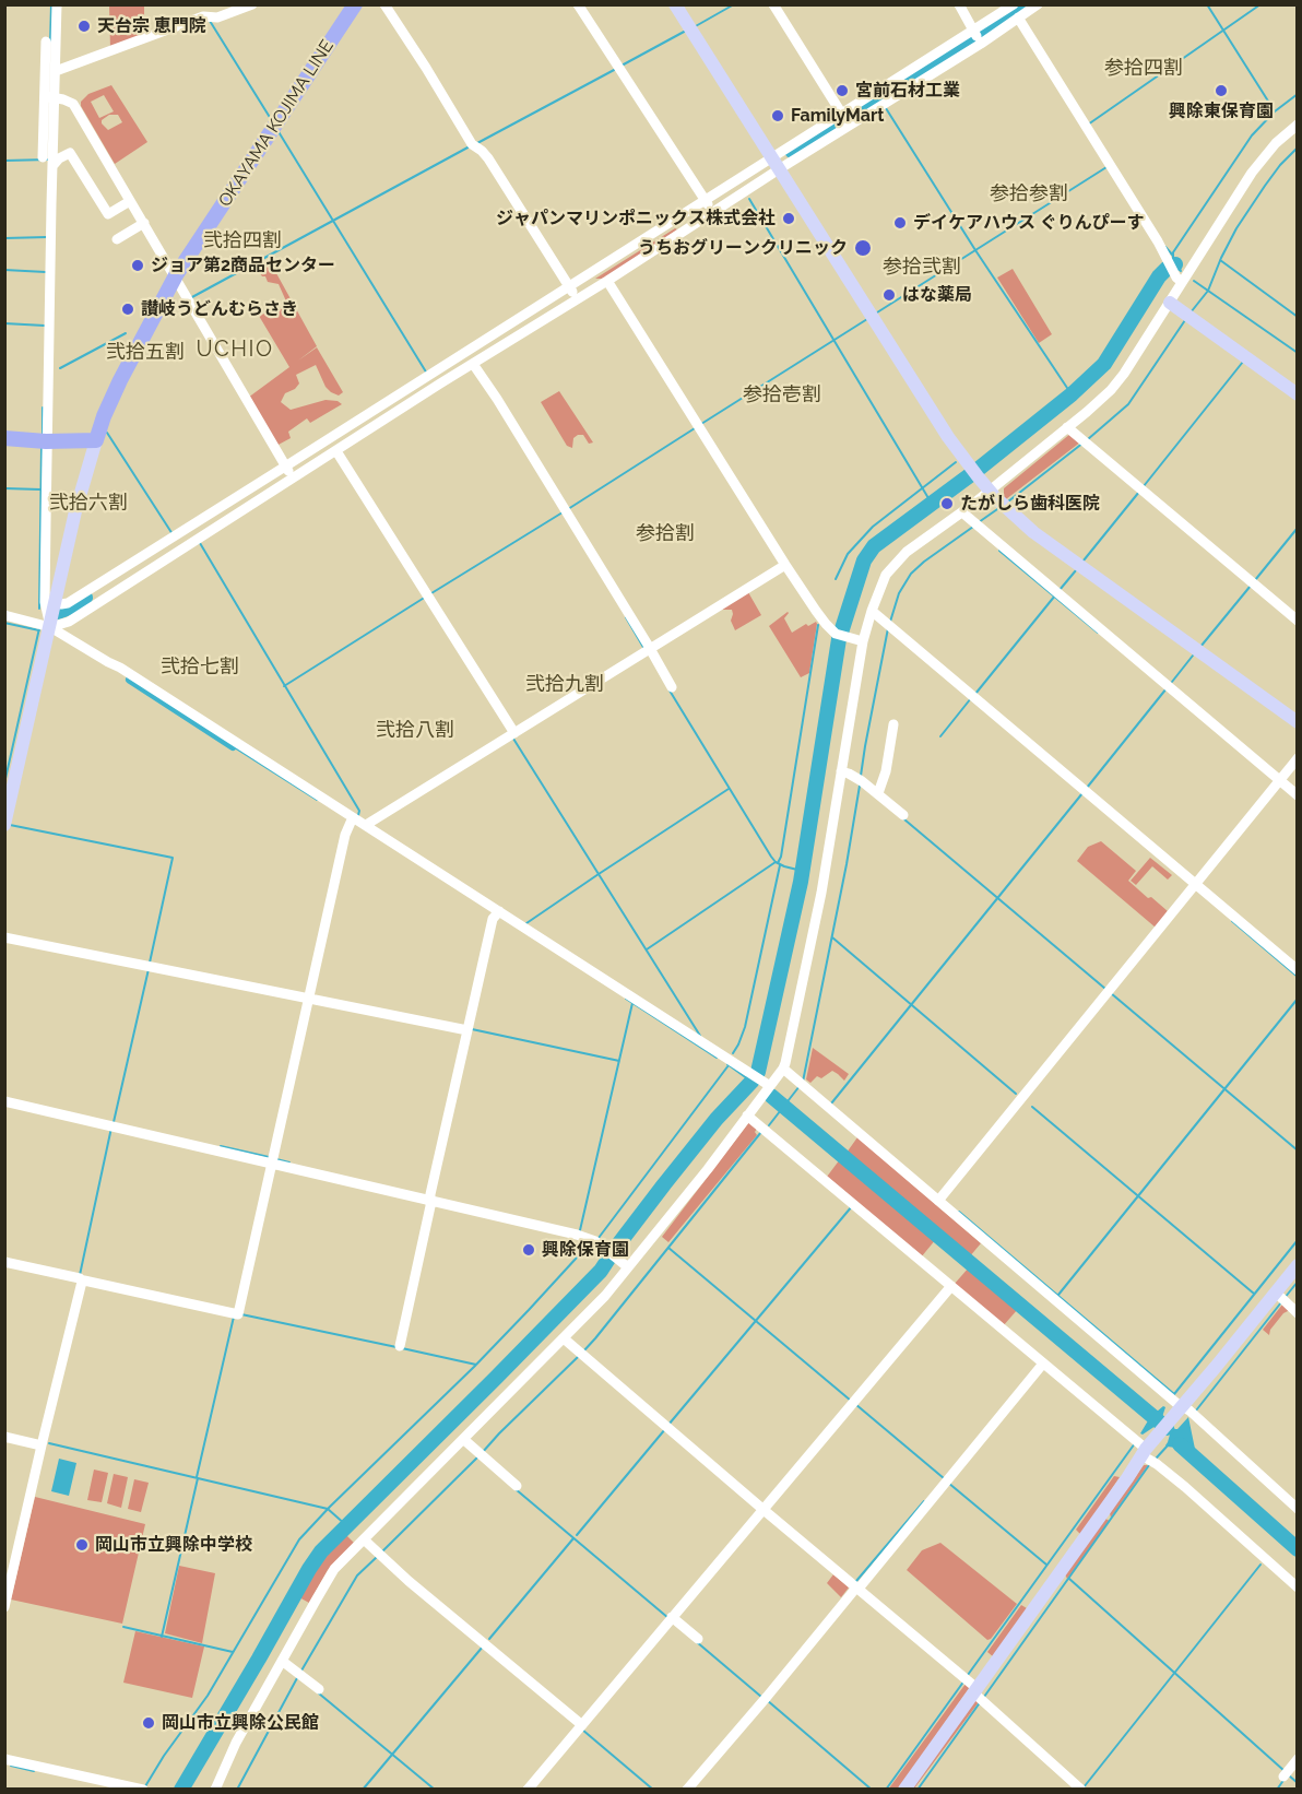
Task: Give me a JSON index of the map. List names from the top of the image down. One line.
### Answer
{"streets":{"main road":["OKAYAMA KOJIMA LINE"]},"districts":["参拾四割","参拾参割","弐拾四割","参拾弐割","UCHIO","弐拾五割","参拾壱割","弐拾六割","参拾割","弐拾七割","弐拾九割","弐拾八割"],"places":["天台宗 恵門院","宮前石材工業","興除東保育園","FamilyMart","ジャパンマリンポニックス株式会社","デイケアハウス ぐりんぴーす","うちおグリーンクリニック","ジョア第2商品センター","はな薬局","讃岐うどんむらさき","たがしら歯科医院","興除保育園","岡山市立興除中学校","岡山市立興除公民館"]}
